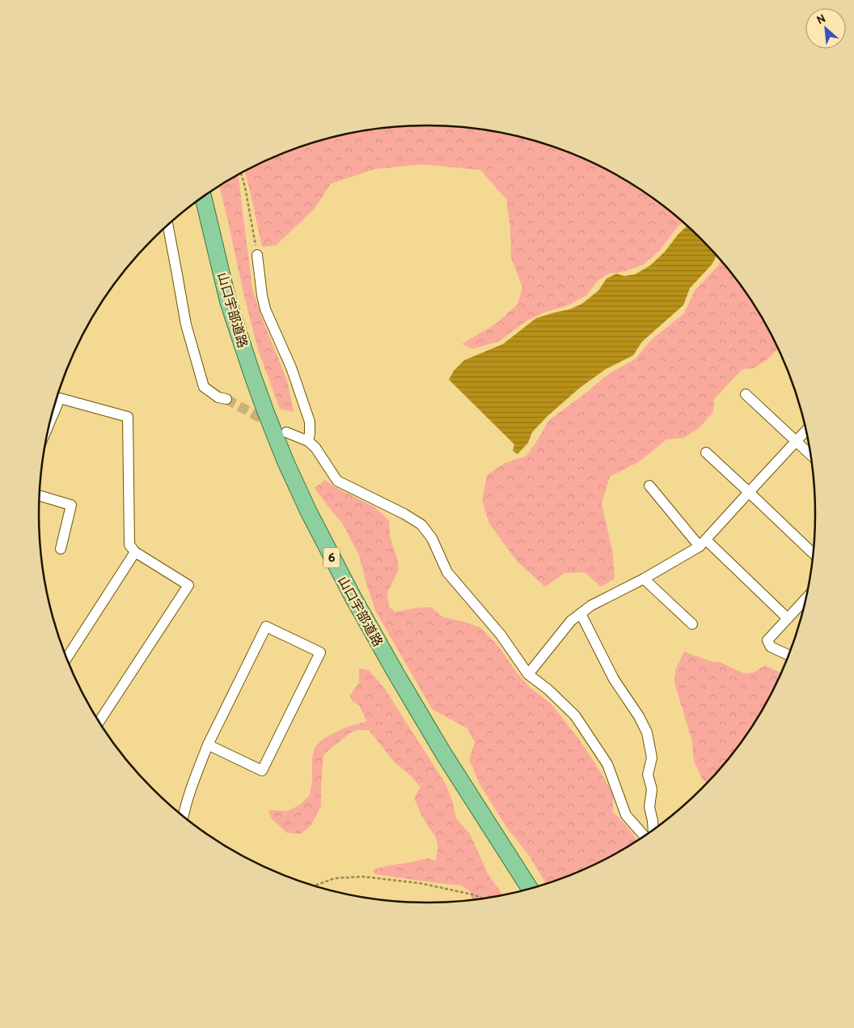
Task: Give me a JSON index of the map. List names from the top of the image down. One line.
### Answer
{"streets":{"main road":["山口宇部道路","6"]},"north":"top left"}
